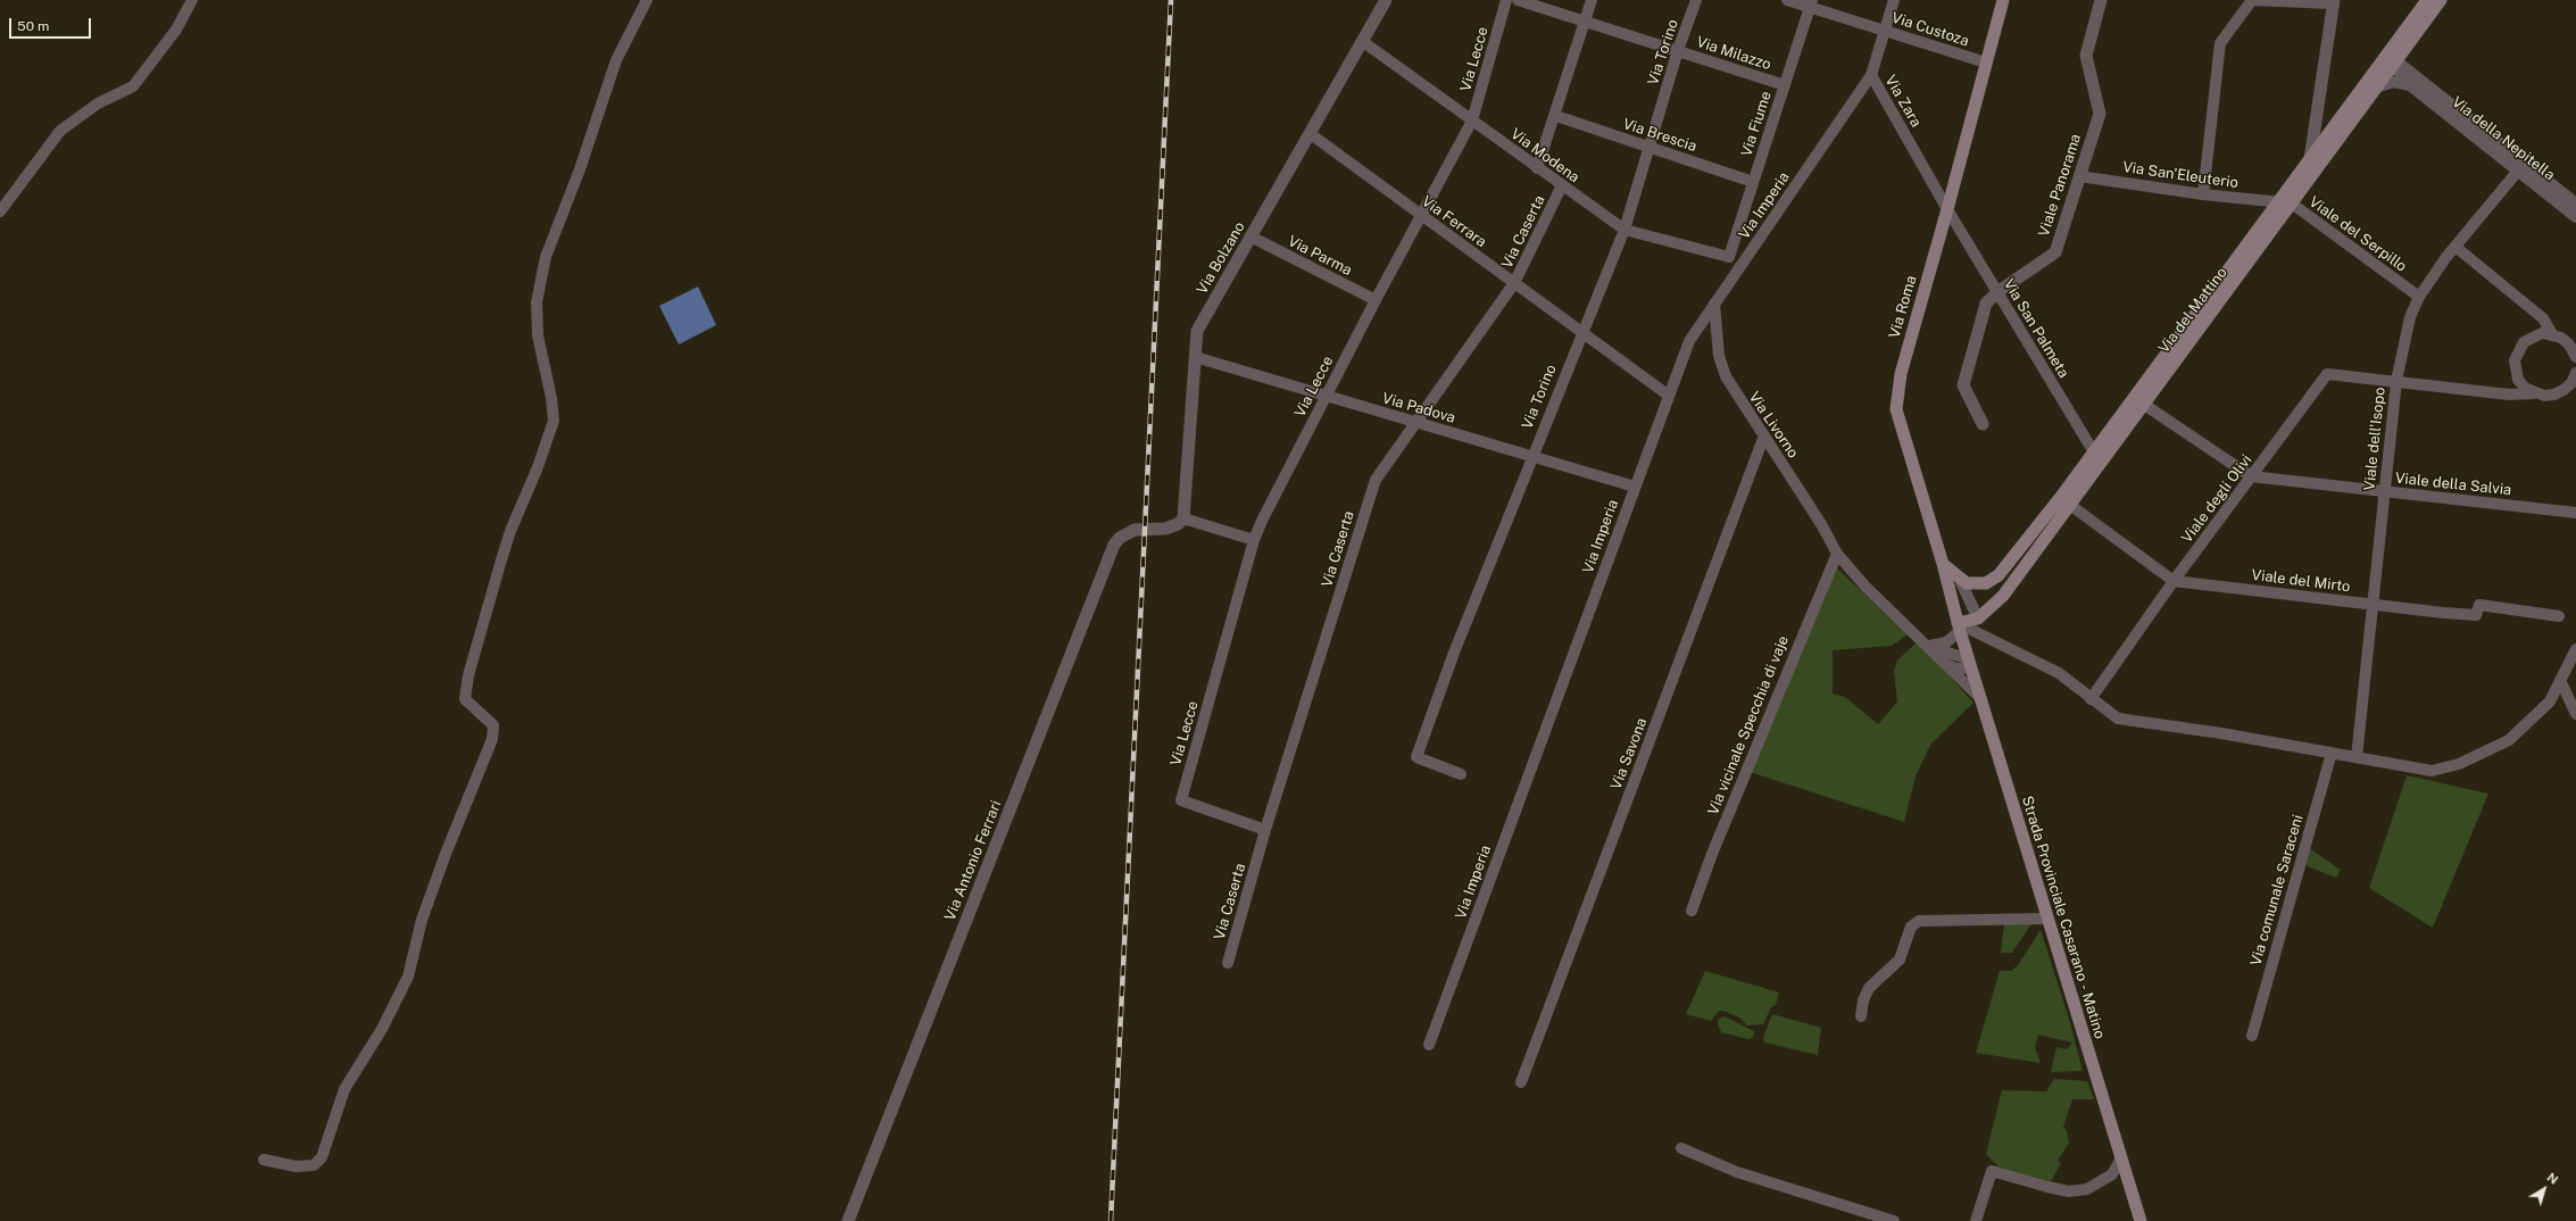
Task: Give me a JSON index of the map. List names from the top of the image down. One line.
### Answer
{"streets":{"main road":["Via Roma","Via del Mattino","Strada Provinciale Casarano - Matino"],"street":["Via Custoza","Via Torino","Via Milazzo","Via Lecce","Via Zara","Via Fiume","Via Brescia","Via della Nepitella","Via Modena","Via San'Eleuterio","Viale Panorama","Via Imperia","Via Ferrara","Via Caserta","Viale del Serpillo","Via Parma","Via Bolzano","Via San Palmeta","Via Padova","Via Livorno","Viale dell'Isopo","Viale della Salvia","Viale degli Olivi","Viale del Mirto","Via vicinale Specchia di vaje","Via Savona","Via Antonio Ferrari","Via comunale Saraceni"]},"crossings":[["Via Custoza","Via Zara"],["Via Custoza","Via Fiume"],["Via Custoza","Via Roma"],["Via Torino","Via Milazzo"],["Via Torino","Via Brescia"],["Via Torino","Via Modena"],["Via Torino","Via Ferrara"],["Via Torino","Via Padova"],["Via Milazzo","Via Fiume"],["Via Lecce","Via Modena"],["Via Lecce","Via Ferrara"],["Via Lecce","Via Caserta"],["Via Lecce","Via Parma"],["Via Lecce","Via Padova"],["Via Zara","Via Imperia"],["Via Zara","Via Roma"],["Via Zara","Via San Palmeta"],["Via Fiume","Via Brescia"],["Via Fiume","Via Modena"],["Via della Nepitella","Via del Mattino"],["Via della Nepitella","Viale dell'Isopo"],["Via Modena","Via Caserta"],["Via Modena","Via Bolzano"],["Via San'Eleuterio","Viale Panorama"],["Via San'Eleuterio","Viale del Serpillo"],["Via San'Eleuterio","Via del Mattino"],["Viale Panorama","Via San Palmeta"],["Via Imperia","Via Ferrara"],["Via Imperia","Via Padova"],["Via Imperia","Via Livorno"],["Via Ferrara","Via Caserta"],["Via Ferrara","Via Bolzano"],["Via Caserta","Via Padova"],["Viale del Serpillo","Via del Mattino"],["Viale del Serpillo","Viale dell'Isopo"],["Via Parma","Via Bolzano"],["Via Bolzano","Via Padova"],["Via Bolzano","Via Antonio Ferrari"],["Via Roma","Via del Mattino"],["Via Roma","Via San Palmeta"],["Via Roma","Strada Provinciale Casarano - Matino"],["Via del Mattino","Via San Palmeta"],["Via del Mattino","Viale della Salvia"],["Via del Mattino","Viale del Mirto"],["Via del Mattino","Strada Provinciale Casarano - Matino"],["Via Livorno","Via vicinale Specchia di vaje"],["Via Livorno","Via Savona"],["Via Livorno","Strada Provinciale Casarano - Matino"],["Viale dell'Isopo","Viale della Salvia"],["Viale dell'Isopo","Viale degli Olivi"],["Viale dell'Isopo","Viale del Mirto"],["Viale della Salvia","Viale degli Olivi"],["Viale degli Olivi","Viale del Mirto"]],"scale_bar":"50 m","north":"top right"}
